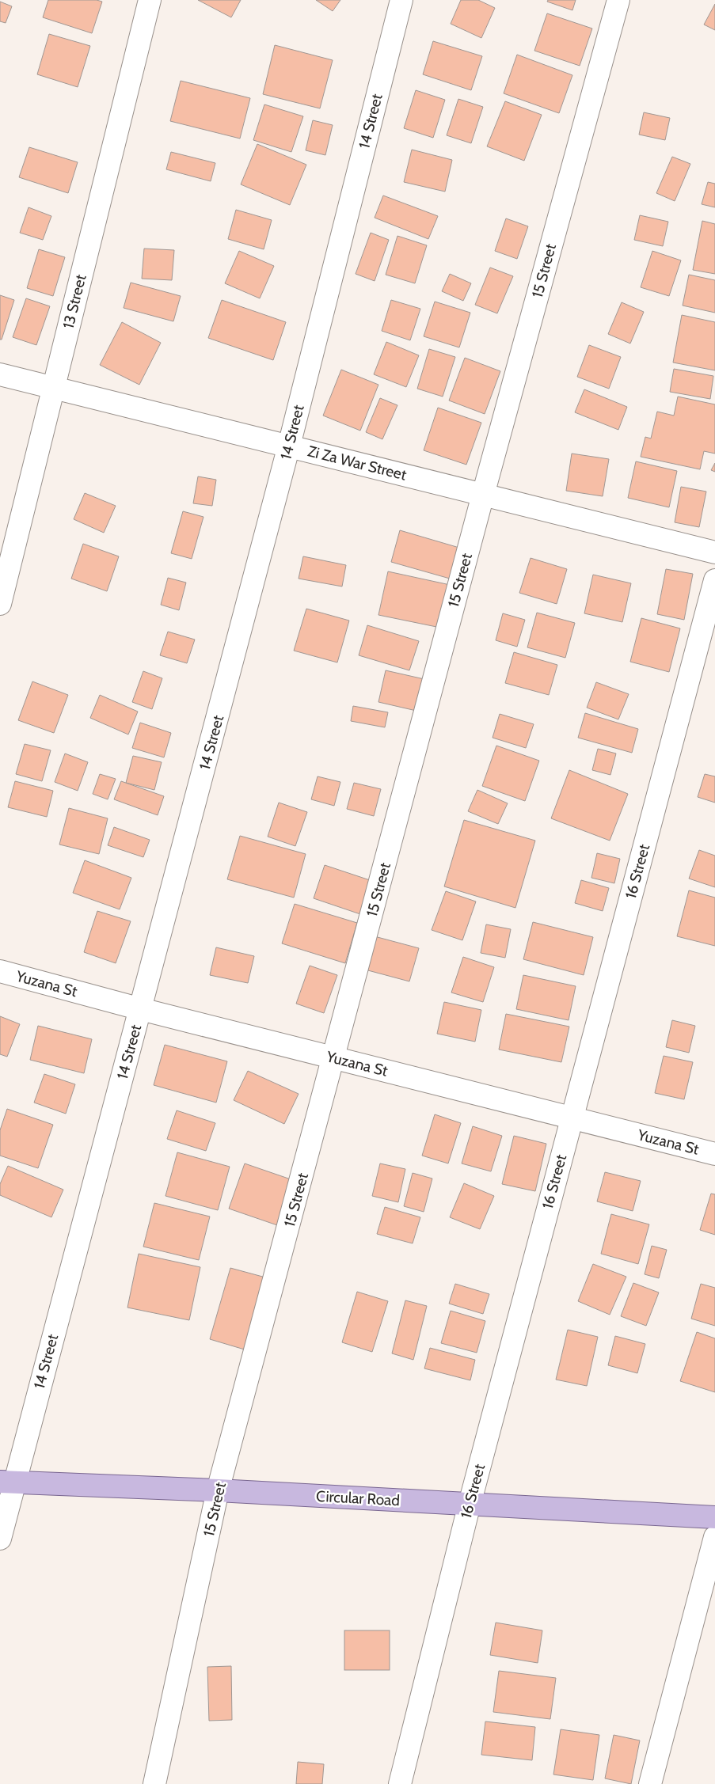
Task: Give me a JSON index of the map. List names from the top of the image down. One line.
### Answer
{"streets":{"main road":["Circular Road"],"street":["14 Street","15 Street","13 Street","Zi Za War Street","16 Street","Yuzana St"]},"crossings":[["14 Street","Zi Za War Street"],["14 Street","Yuzana St"],["14 Street","Circular Road"],["15 Street","Zi Za War Street"],["15 Street","Yuzana St"],["15 Street","Circular Road"],["13 Street","Zi Za War Street"],["16 Street","Yuzana St"],["16 Street","Circular Road"]]}
